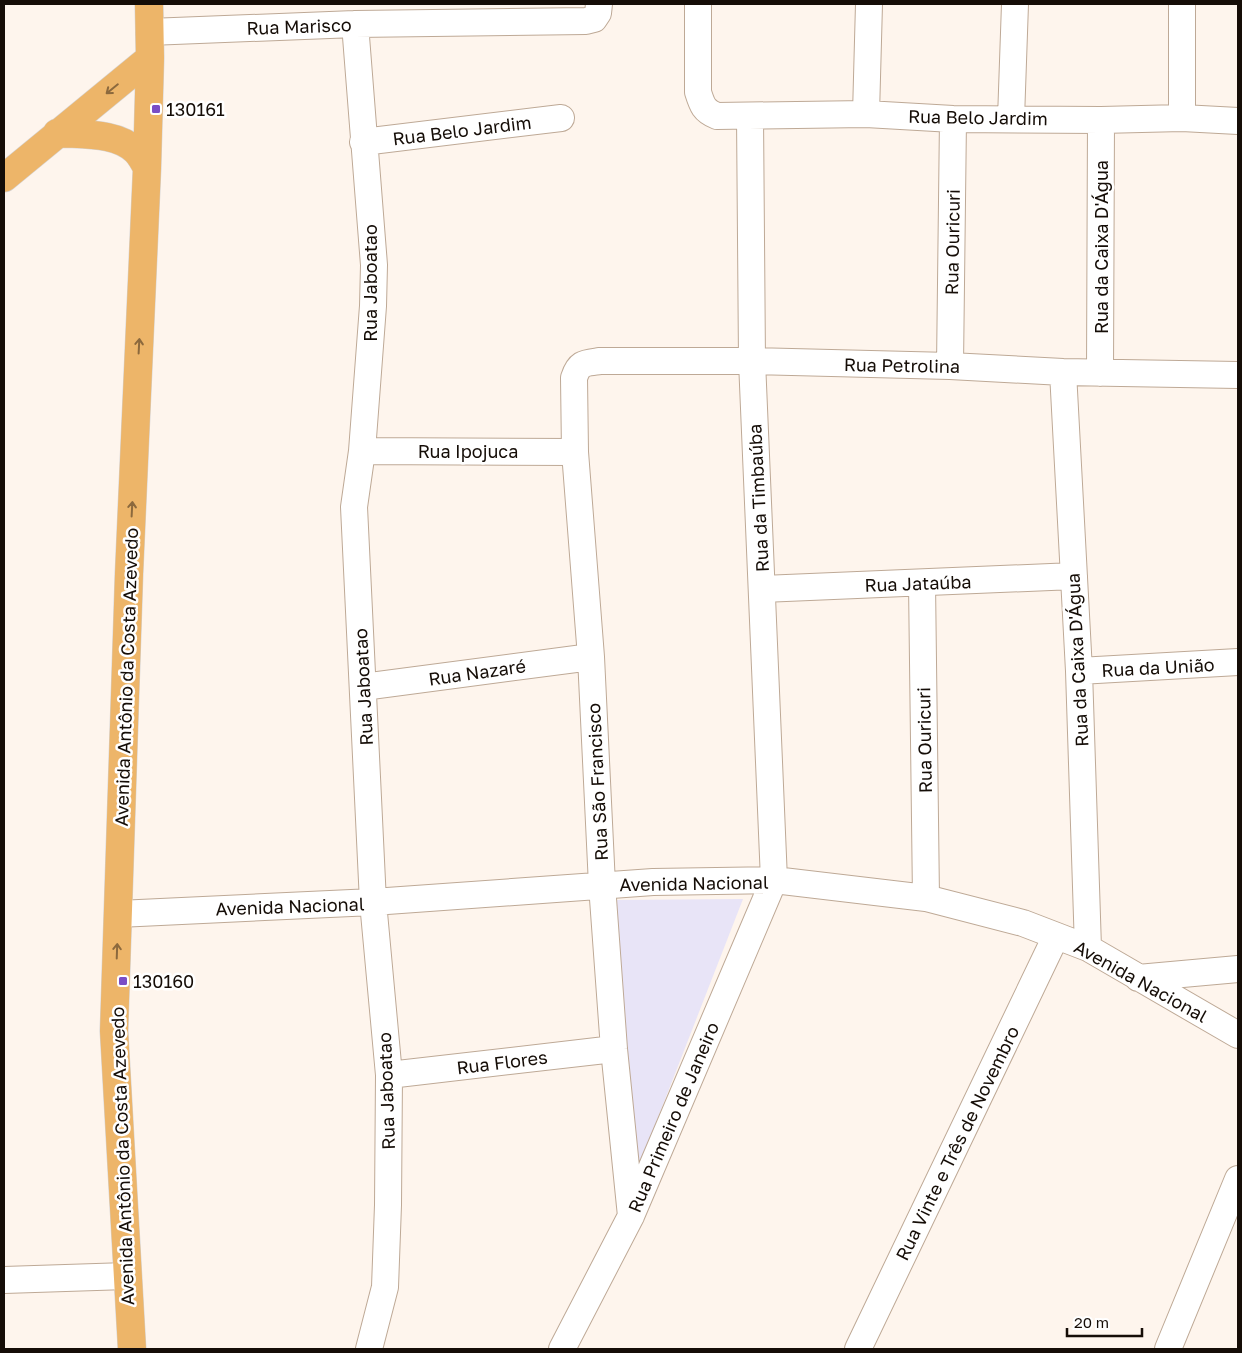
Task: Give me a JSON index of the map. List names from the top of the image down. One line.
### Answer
{"streets":{"main road":["Avenida Antônio da Costa Azevedo"],"street":["Rua Marisco","Rua Belo Jardim","Rua Ouricuri","Rua da Caixa D'Água","Rua Jaboatao","Rua Petrolina","Rua Ipojuca","Rua da Timbaúba","Rua Jataúba","Rua da União","Rua Nazaré","Rua São Francisco","Avenida Nacional","Rua Flores","Rua Primeiro de Janeiro","Rua Vinte e Três de Novembro"]},"crossings":[["Rua Marisco","Rua Jaboatao"],["Rua Marisco","Avenida Antônio da Costa Azevedo"],["Rua Belo Jardim","Rua Ouricuri"],["Rua Belo Jardim","Rua da Caixa D'Água"],["Rua Belo Jardim","Rua Jaboatao"],["Rua Belo Jardim","Rua da Timbaúba"],["Rua Ouricuri","Rua Petrolina"],["Rua Ouricuri","Rua Jataúba"],["Rua Ouricuri","Avenida Nacional"],["Rua da Caixa D'Água","Rua Petrolina"],["Rua da Caixa D'Água","Rua Jataúba"],["Rua da Caixa D'Água","Rua da União"],["Rua da Caixa D'Água","Avenida Nacional"],["Rua Jaboatao","Rua Ipojuca"],["Rua Jaboatao","Rua Nazaré"],["Rua Jaboatao","Avenida Nacional"],["Rua Jaboatao","Rua Flores"],["Rua Petrolina","Rua da Timbaúba"],["Rua Petrolina","Rua São Francisco"],["Rua Ipojuca","Rua São Francisco"],["Rua da Timbaúba","Rua Jataúba"],["Rua da Timbaúba","Avenida Nacional"],["Rua da Timbaúba","Rua Primeiro de Janeiro"],["Rua Nazaré","Rua São Francisco"],["Avenida Antônio da Costa Azevedo","Avenida Nacional"],["Rua São Francisco","Avenida Nacional"],["Rua São Francisco","Rua Flores"],["Rua São Francisco","Rua Primeiro de Janeiro"],["Avenida Nacional","Rua Primeiro de Janeiro"],["Avenida Nacional","Rua Vinte e Três de Novembro"]],"one_way":["Avenida Antônio da Costa Azevedo"],"places":{"transit":["130161","130160"]},"scale_bar":"20 m"}
